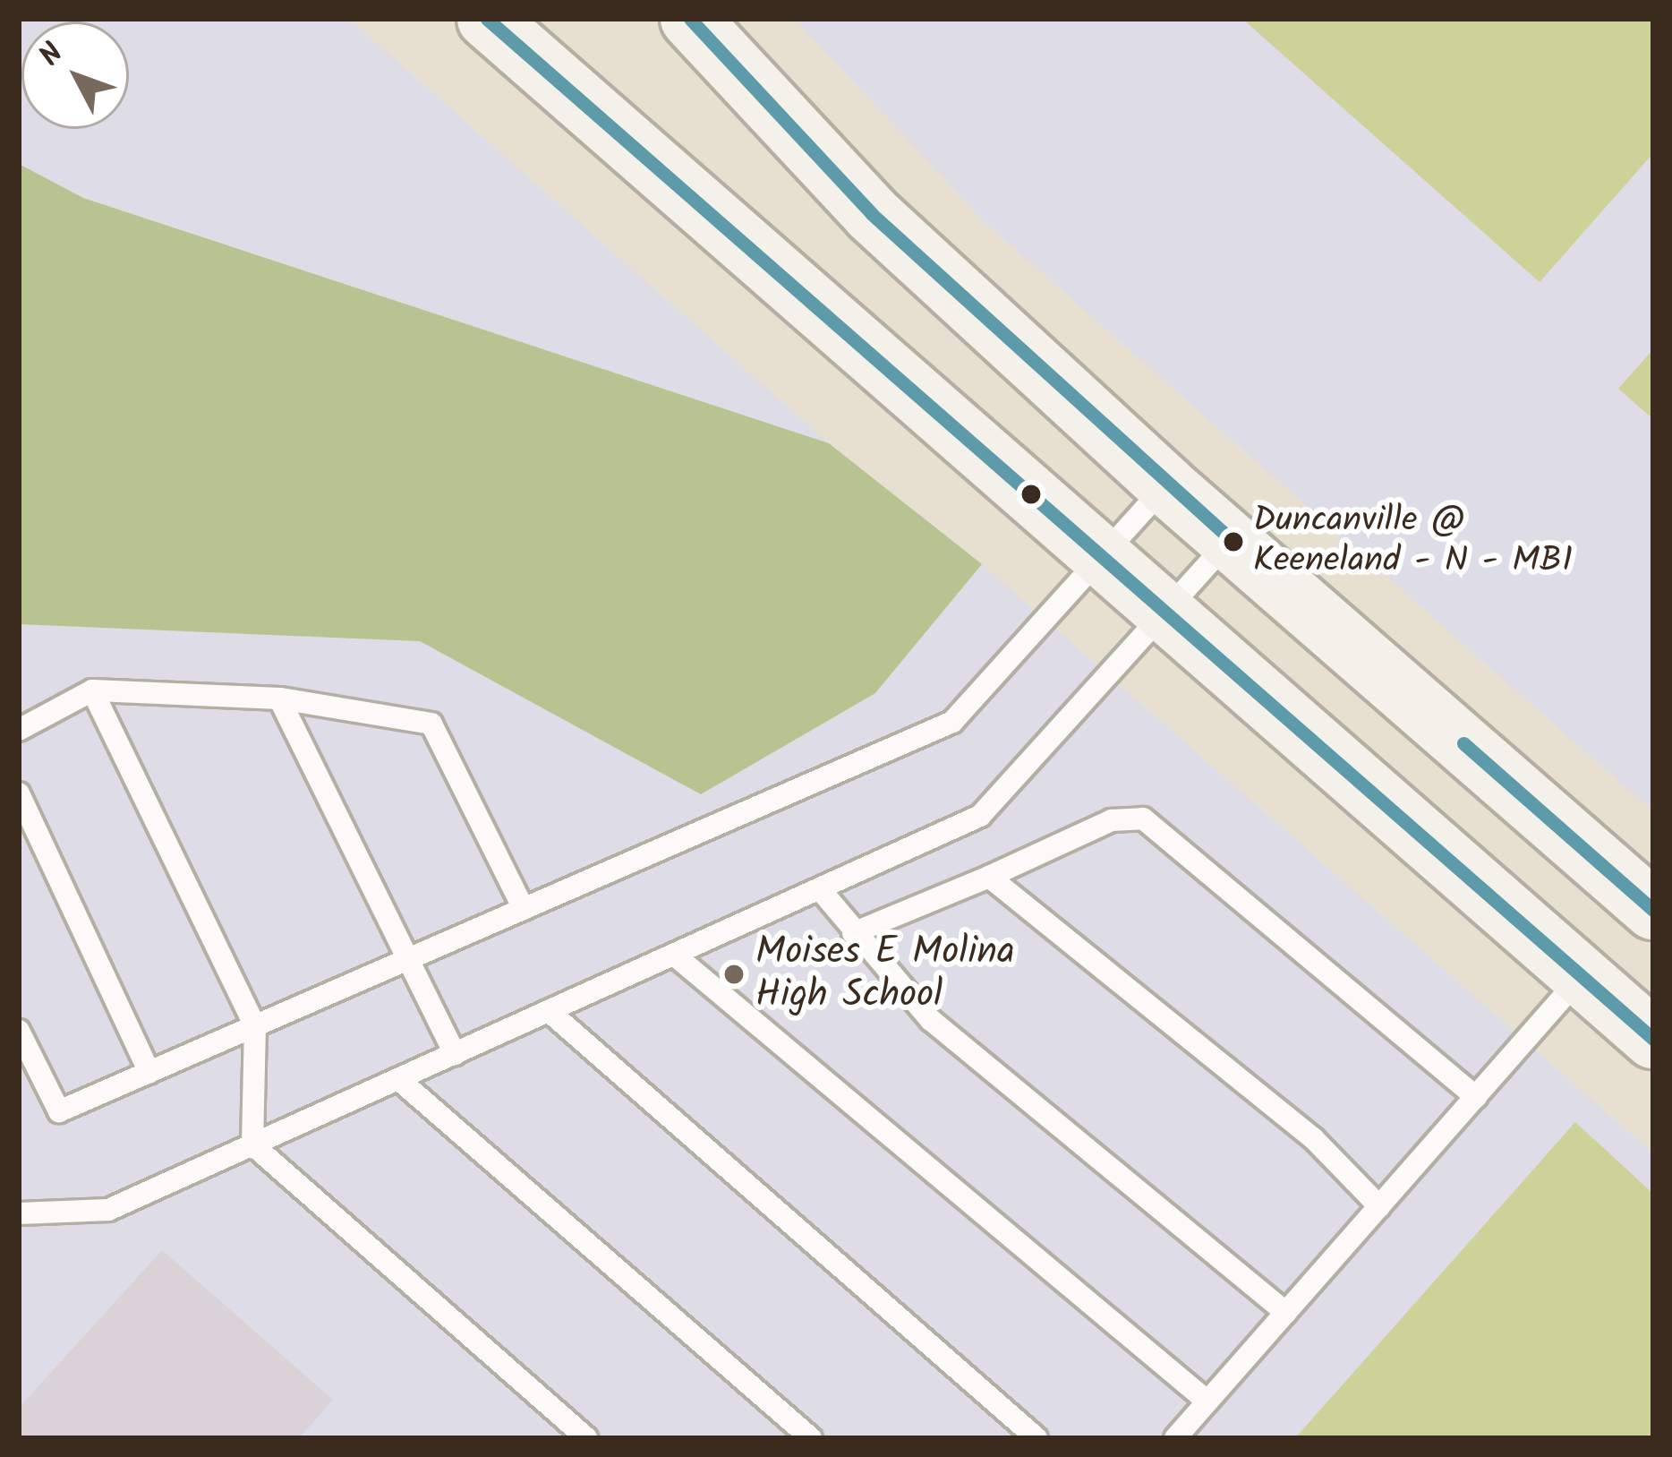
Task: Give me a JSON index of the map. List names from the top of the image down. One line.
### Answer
{"places":["Duncanville @ Keeneland - N - MB1","Moises E Molina High School"],"north":"top left"}
